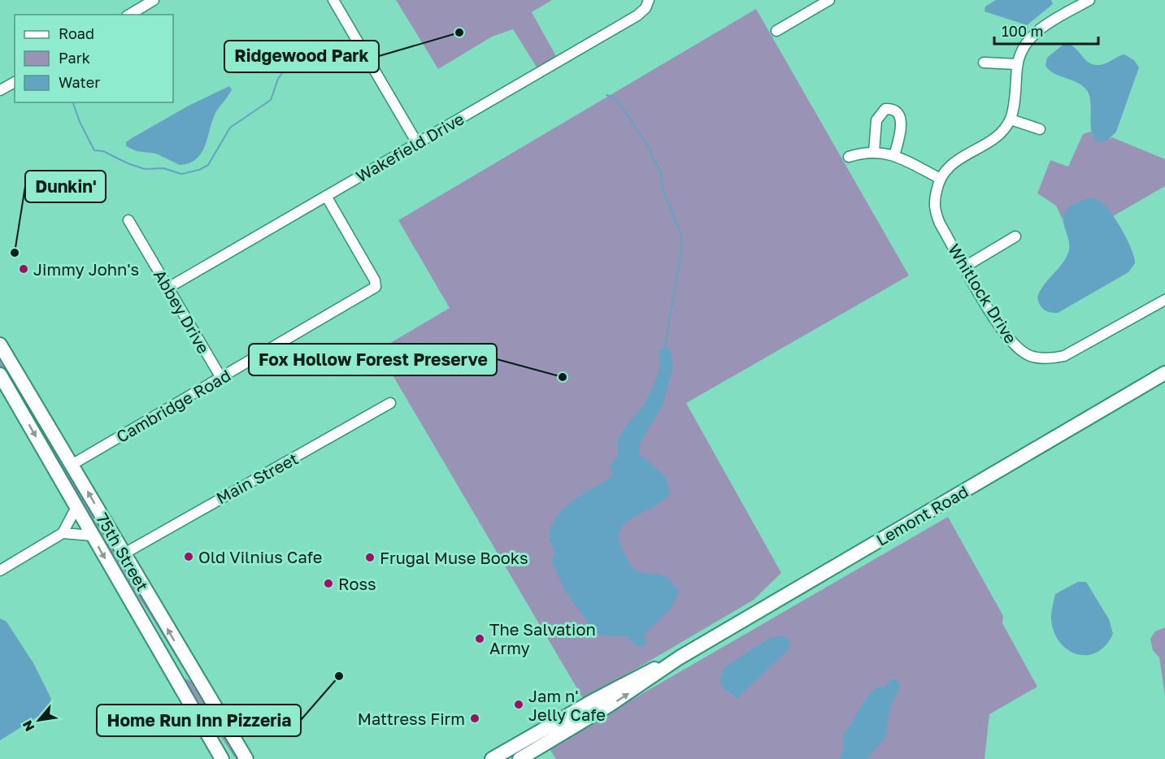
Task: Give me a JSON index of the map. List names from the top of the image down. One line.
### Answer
{"streets":{"main road":["Lemont Road","75th Street"],"street":["Wakefield Drive","Whitlock Drive","Abbey Drive","Cambridge Road","Main Street"]},"crossings":[["Wakefield Drive","Abbey Drive"],["Wakefield Drive","Cambridge Road"],["Abbey Drive","Cambridge Road"],["Cambridge Road","75th Street"],["Main Street","75th Street"]],"places":["Ridgewood Park","Dunkin'","Jimmy John's","Fox Hollow Forest Preserve","Old Vilnius Cafe","Frugal Muse Books","Ross","The Salvation Army","Home Run Inn Pizzeria","Jam n' Jelly Cafe","Mattress Firm"],"legend":["Road","Park","Water"],"scale_bar":"100 m","north":"bottom left"}
